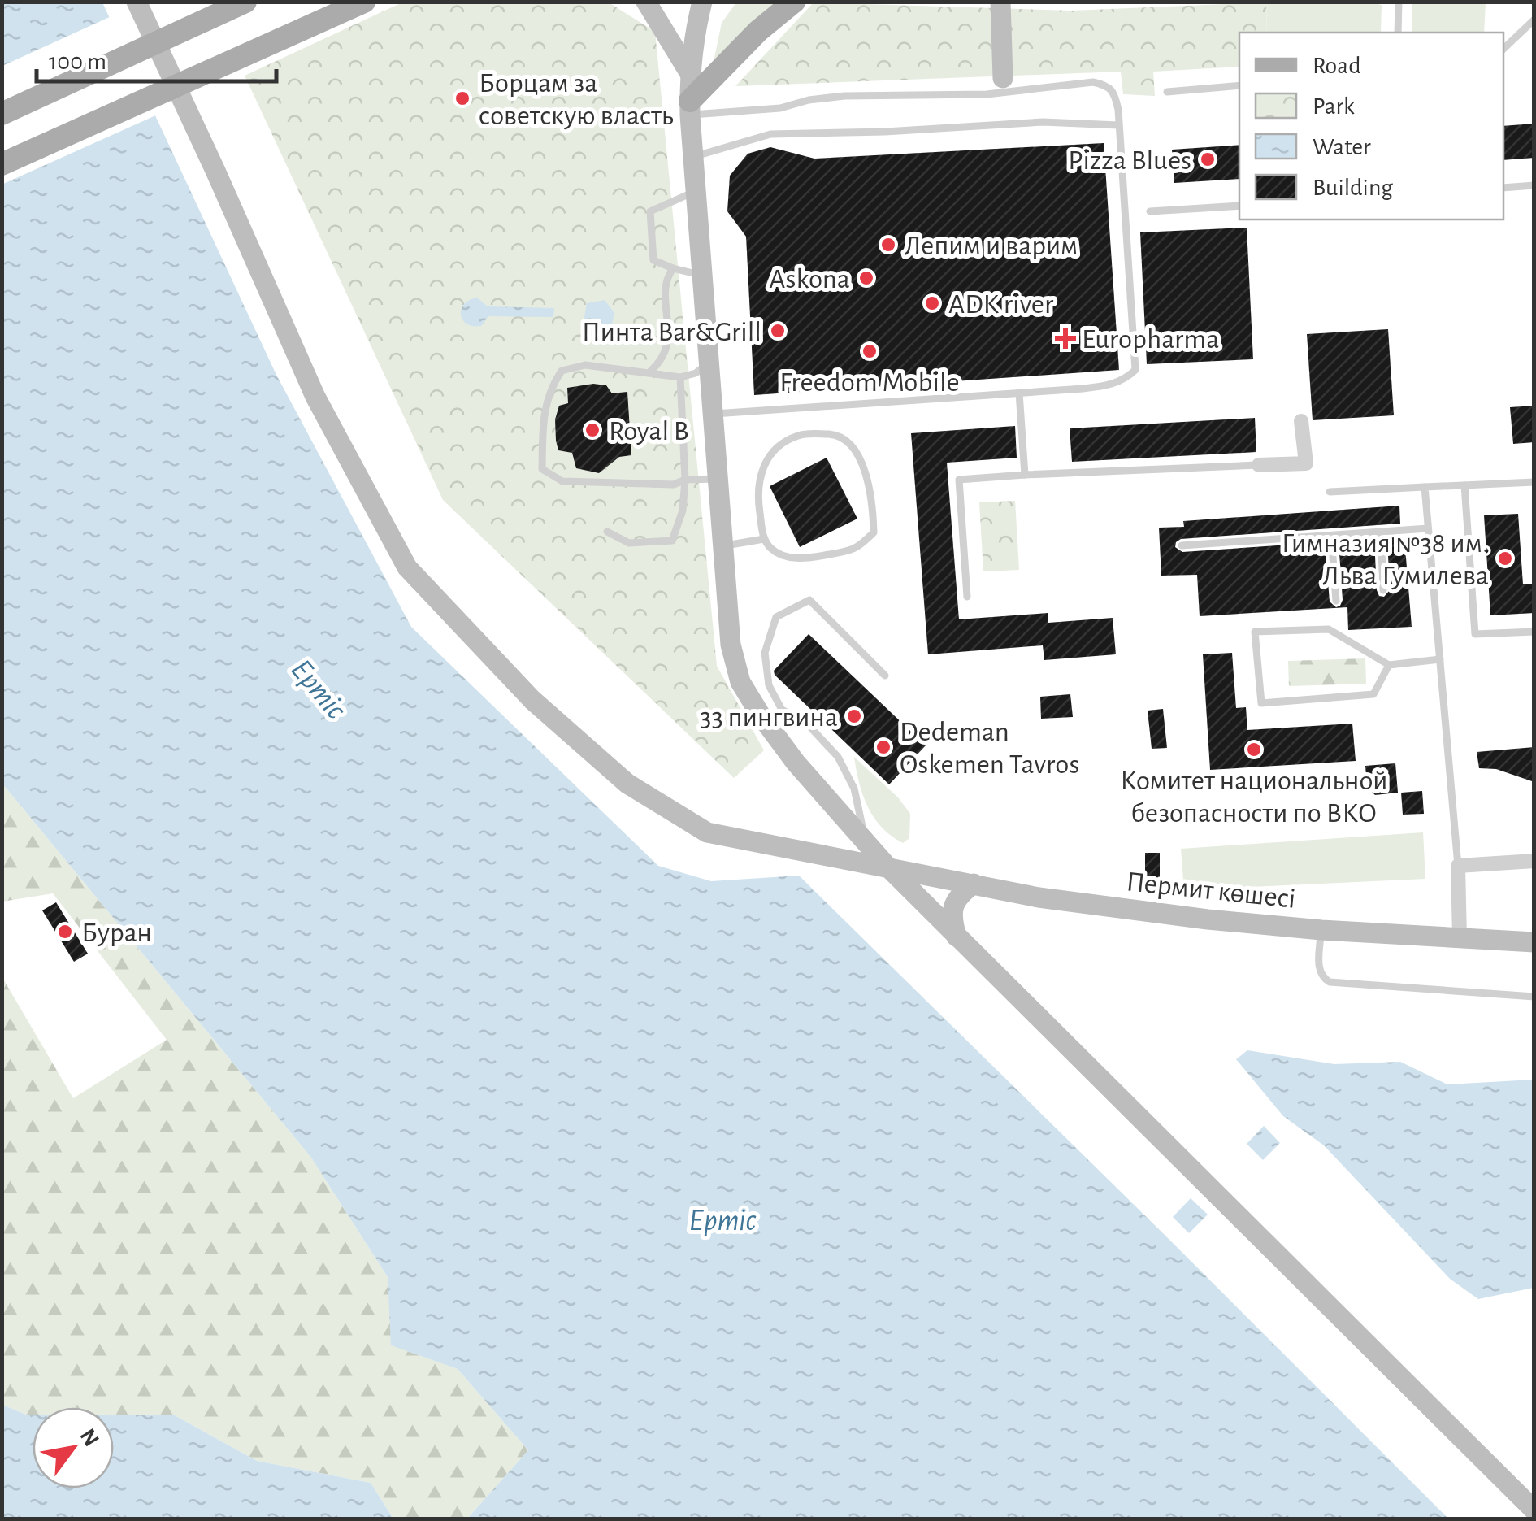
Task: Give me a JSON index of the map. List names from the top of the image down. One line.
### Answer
{"streets":{"main road":["Пермит көшесі"]},"water":["Ертіс"],"places":{"other":["Борцам за советскую власть","Pizza Blues","Лепим и варим","Askona","ADK river","Пинта Bar&Grill","Freedom Mobile","Royal B","Гимназия №38 им. Льва Гумилева","33 пингвина","Dedeman Oskemen Tavros","Комитет национальной безопасности по ВКО","Буран"],"health":["Europharma"]},"legend":["Road","Park","Water","Building"],"scale_bar":"100 m","north":"top right"}
